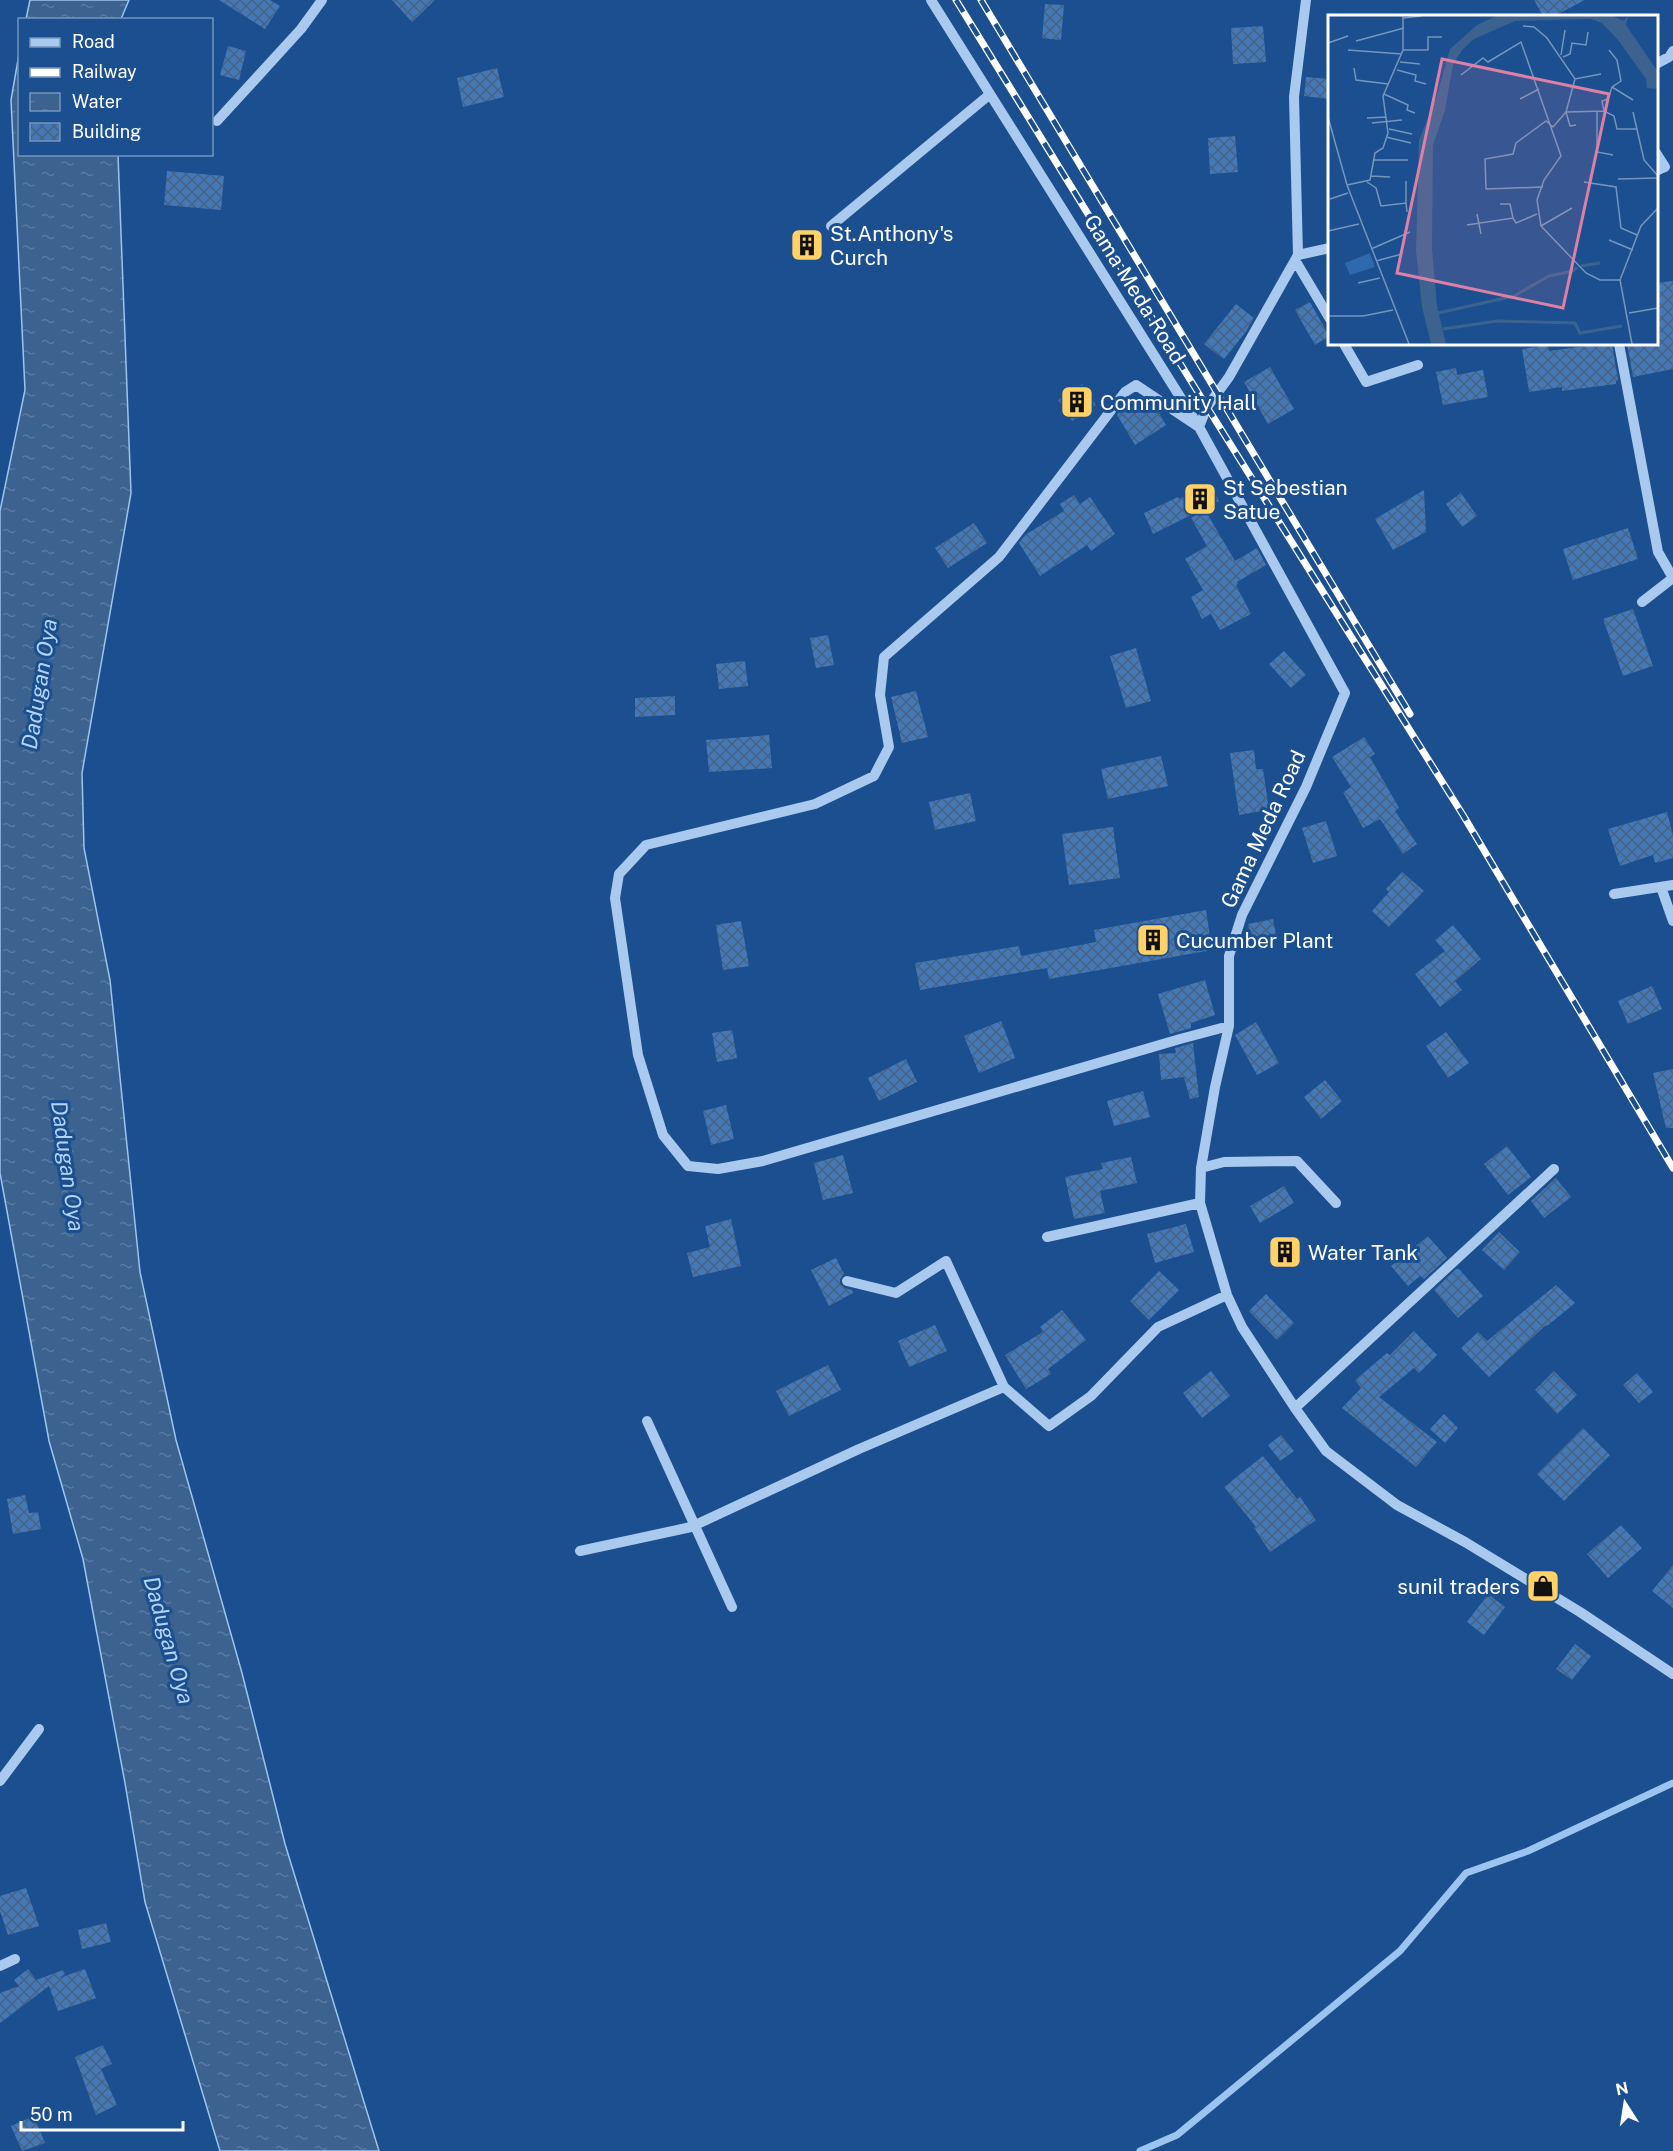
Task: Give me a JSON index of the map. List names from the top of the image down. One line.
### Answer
{"streets":{"street":["Gama Meda Road"]},"water":["Dadugan Oya"],"places":{"building":["St.Anthony's Curch","Community Hall","St Sebestian Satue","Cucumber Plant","Water Tank"],"shop":["sunil traders"]},"legend":["Road","Railway","Water","Building"],"scale_bar":"50 m","north":"top"}
